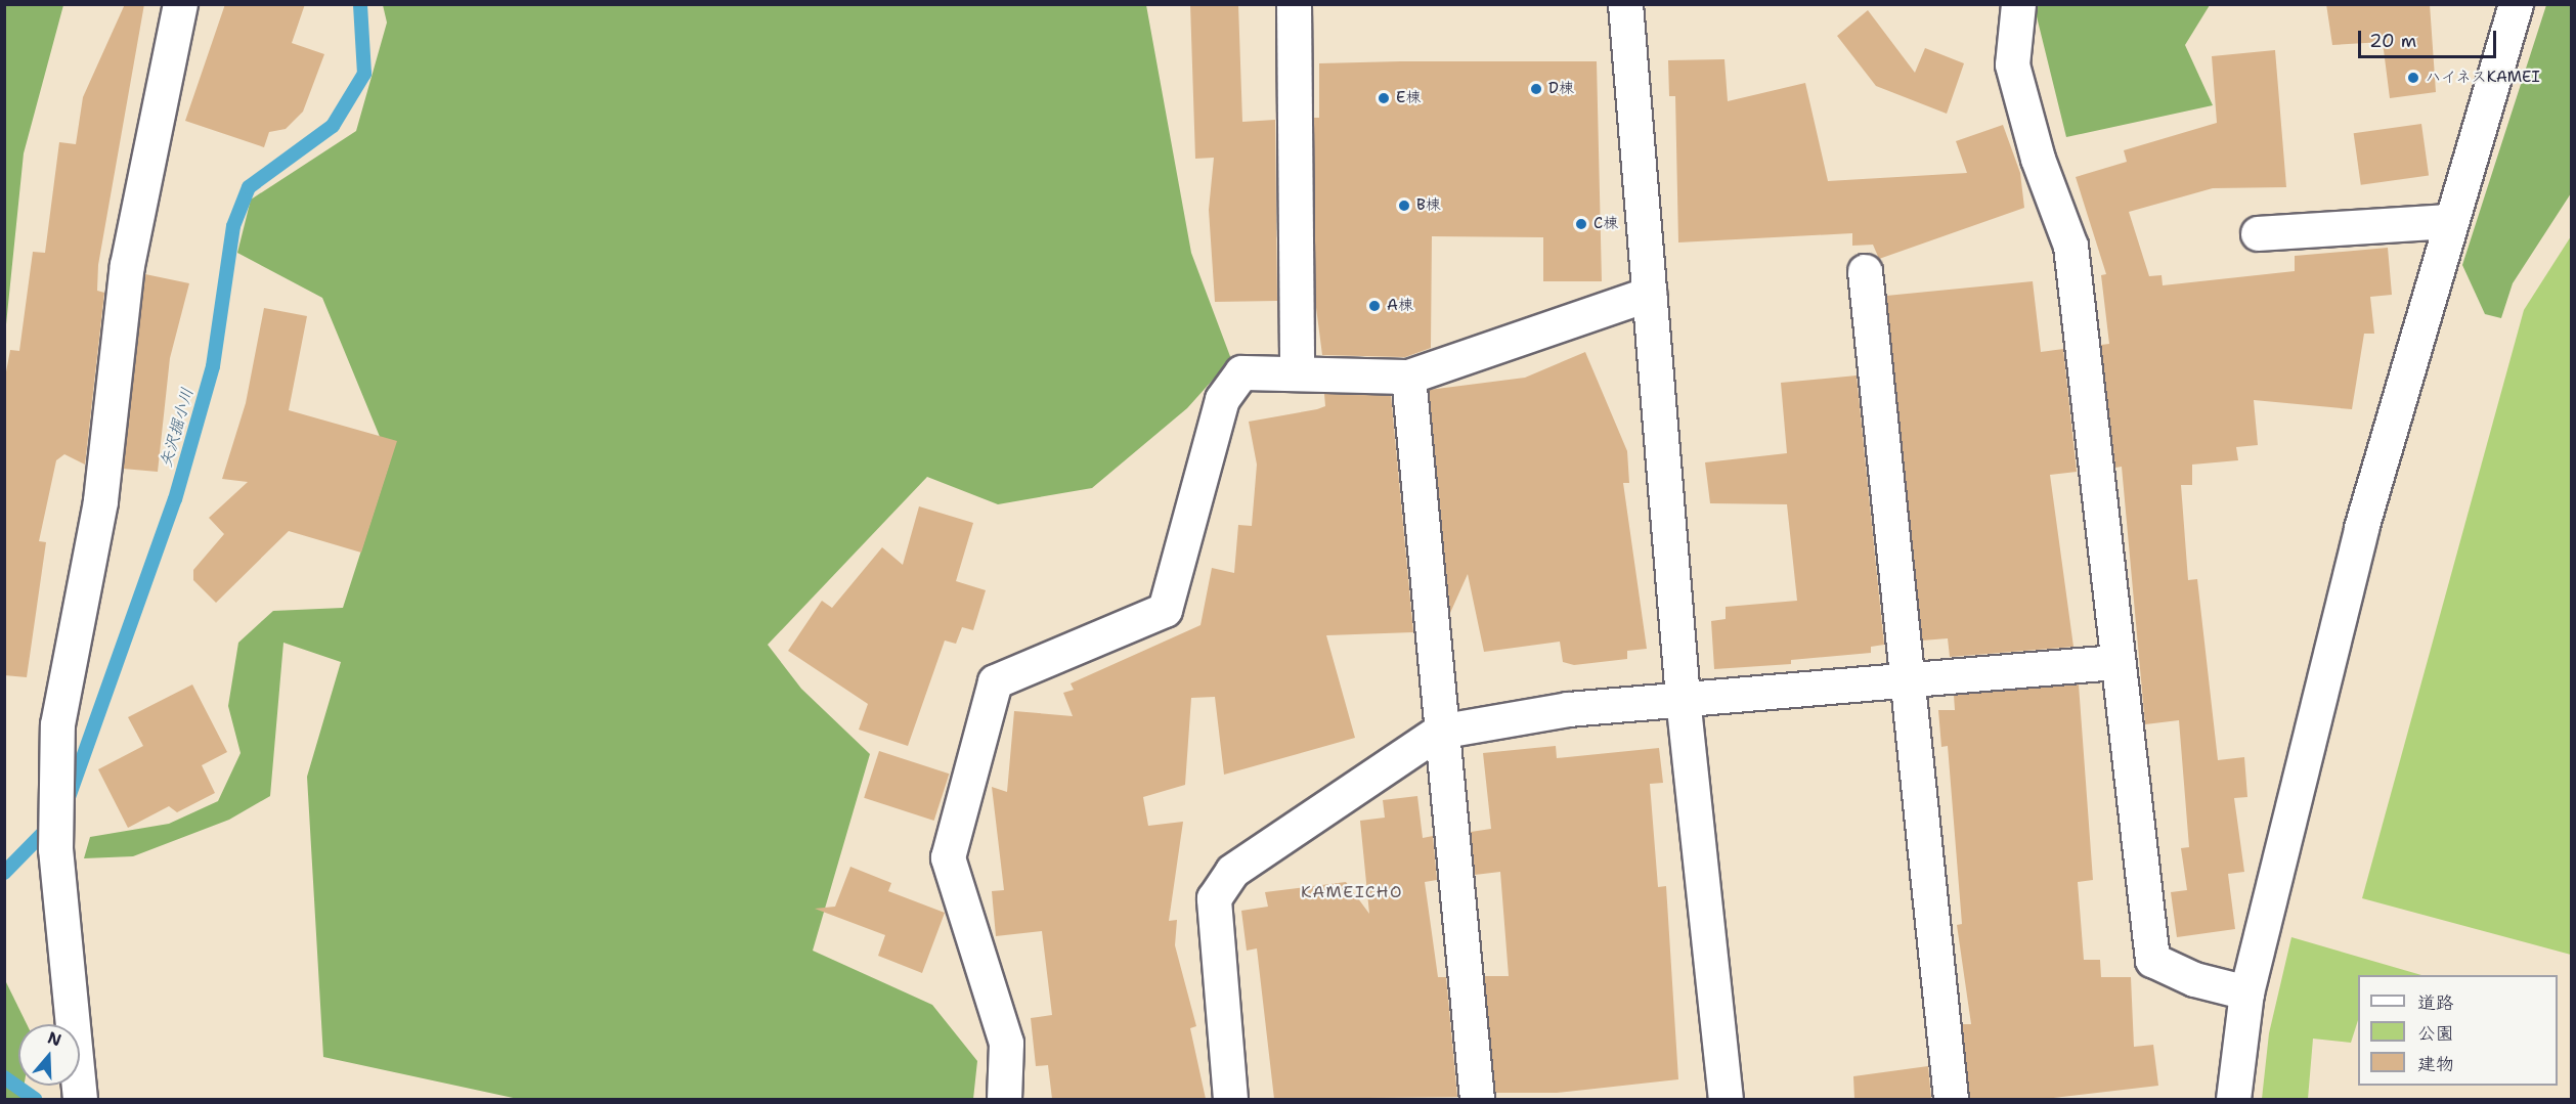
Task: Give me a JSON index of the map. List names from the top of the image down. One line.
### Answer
{"districts":["KAMEICHO"],"water":["矢沢掘小川"],"places":["ハイネスKAMEI","D棟","E棟","B棟","C棟","A棟"],"legend":["道路","公園","建物"],"scale_bar":"20 m","north":"top"}
